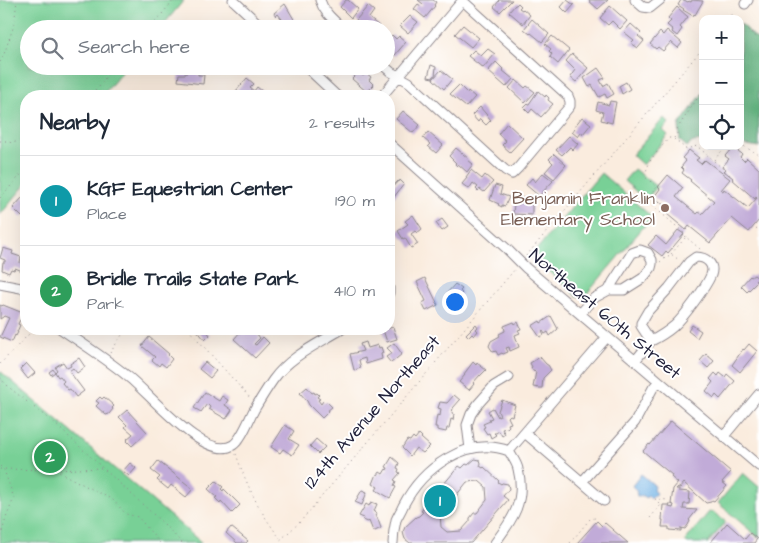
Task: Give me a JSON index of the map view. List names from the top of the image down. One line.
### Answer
{"streets":{"street":["Northeast 60th Street"],"path":["124th Avenue Northeast"]},"crossings":[["Northeast 60th Street","124th Avenue Northeast"]],"places":["Benjamin Franklin Elementary School"],"page":{"map_buttons":["+","−"],"search":"Search here","heading":["Nearby","2 results"],"list":[{"mark":"1","name":"KGF Equestrian Center","note":"Place","value":"190 m"},{"mark":"2","name":"Bridle Trails State Park","note":"Park","value":"410 m"}],"pins":["2","1"]}}
